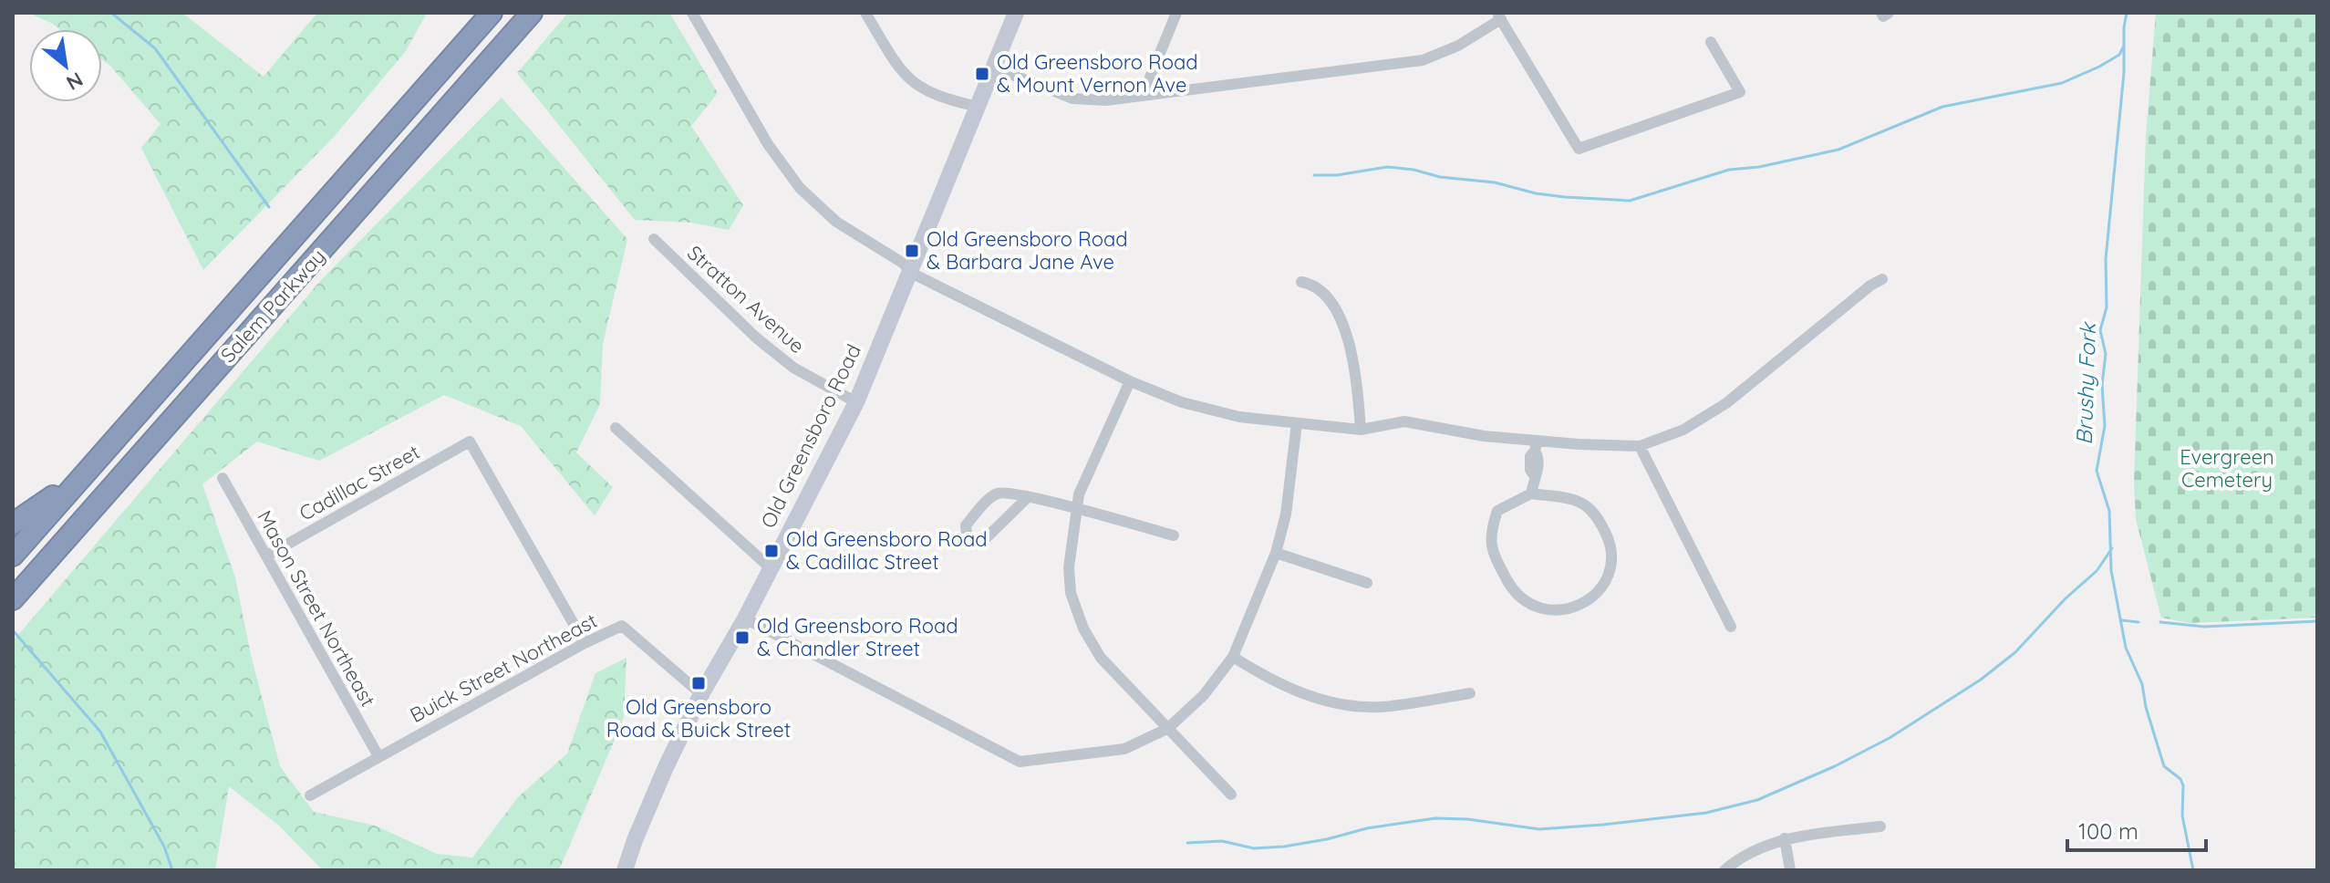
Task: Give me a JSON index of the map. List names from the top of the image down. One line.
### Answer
{"streets":{"highway":["Salem Parkway"],"street":["Stratton Avenue","Old Greensboro Road","Cadillac Street","Mason Street Northeast","Buick Street Northeast"]},"crossings":[["Stratton Avenue","Old Greensboro Road"],["Old Greensboro Road","Buick Street Northeast"],["Cadillac Street","Mason Street Northeast"],["Cadillac Street","Buick Street Northeast"],["Mason Street Northeast","Buick Street Northeast"]],"water":["Brushy Fork"],"parks":["Evergreen Cemetery"],"places":{"transit":["Old Greensboro Road & Mount Vernon Ave","Old Greensboro Road & Barbara Jane Ave","Old Greensboro Road & Cadillac Street","Old Greensboro Road & Chandler Street","Old Greensboro Road & Buick Street"]},"scale_bar":"100 m","north":"bottom right"}
